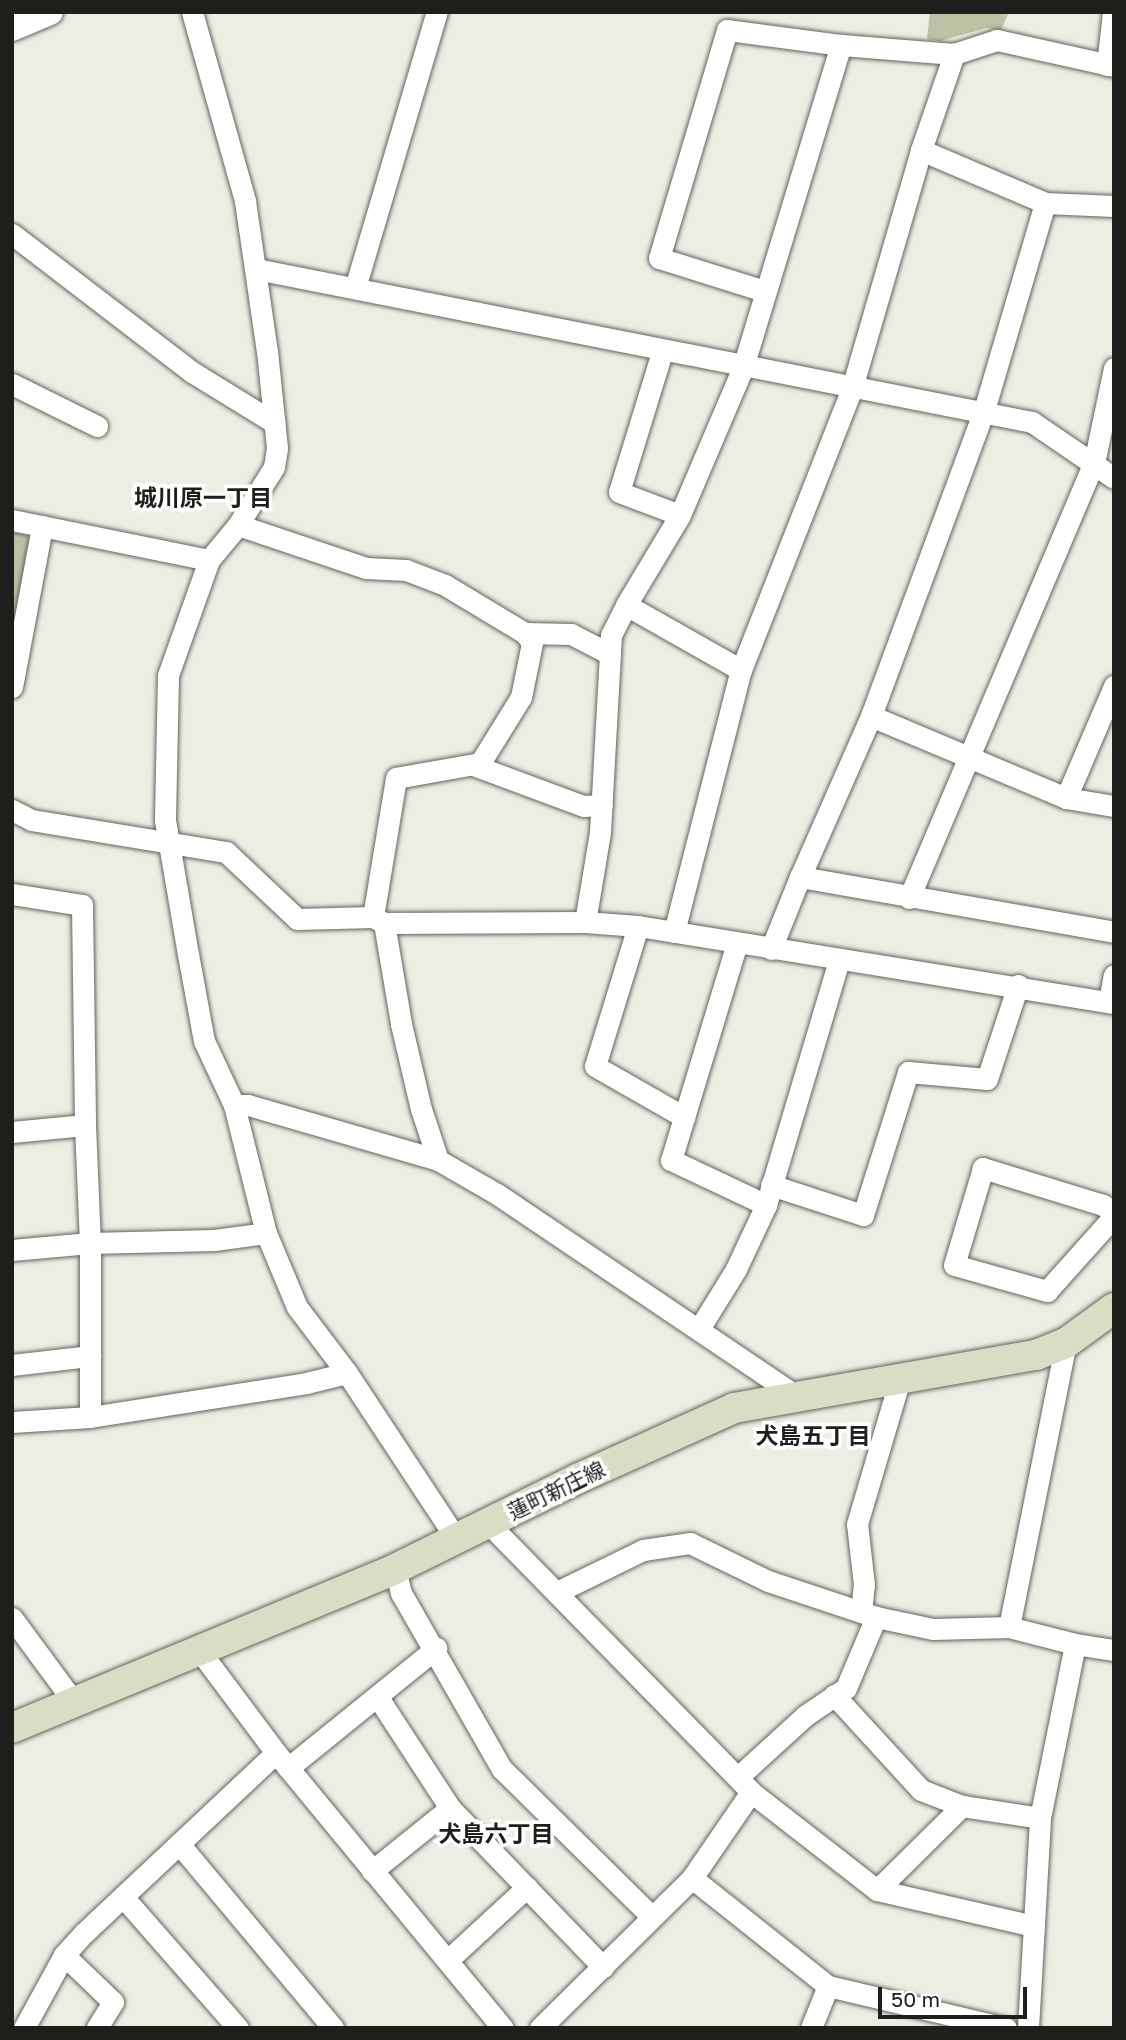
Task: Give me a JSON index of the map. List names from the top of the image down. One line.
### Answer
{"streets":{"main road":["蓮町新庄線"]},"districts":["城川原一丁目","犬島五丁目","犬島六丁目"],"scale_bar":"50 m"}
